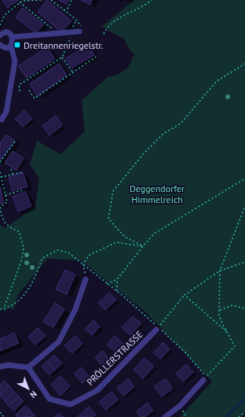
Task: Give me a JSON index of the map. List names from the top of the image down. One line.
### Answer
{"streets":{"street":["PRÖLLERSTRASSE"]},"parks":["Deggendorfer Himmelreich"],"places":{"transit":["Dreitannenriegelstr."]},"north":"bottom right"}
